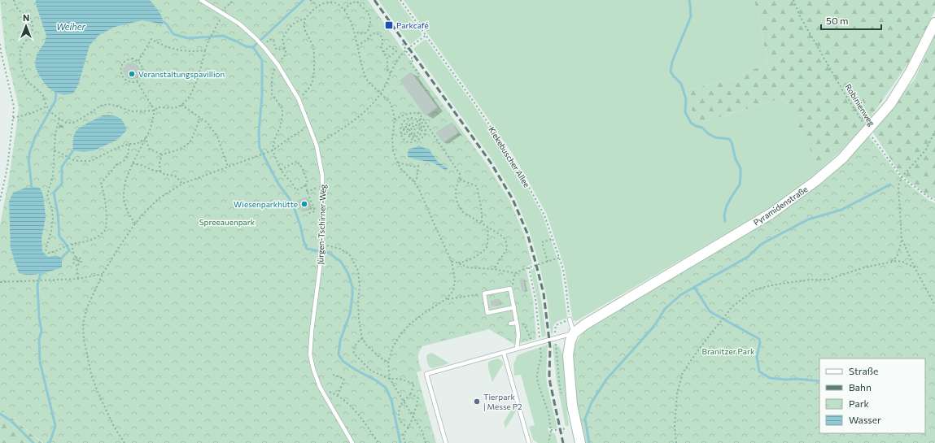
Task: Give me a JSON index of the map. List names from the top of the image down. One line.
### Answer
{"streets":{"street":["Pyramidenstraße"],"lane":["Jürgen-Tschirner-Weg"],"path":["Robinienweg","Kiekebuscher Allee"]},"crossings":[["Robinienweg","Pyramidenstraße"]],"water":["Weiher"],"parks":["Spreeauenpark","Branitzer Park"],"places":{"transit":["Parkcafé"],"other":["Veranstaltungspavillion","Wiesenparkhütte","Tierpark | Messe P2"]},"legend":["Straße","Bahn","Park","Wasser"],"scale_bar":"50 m","north":"top"}
